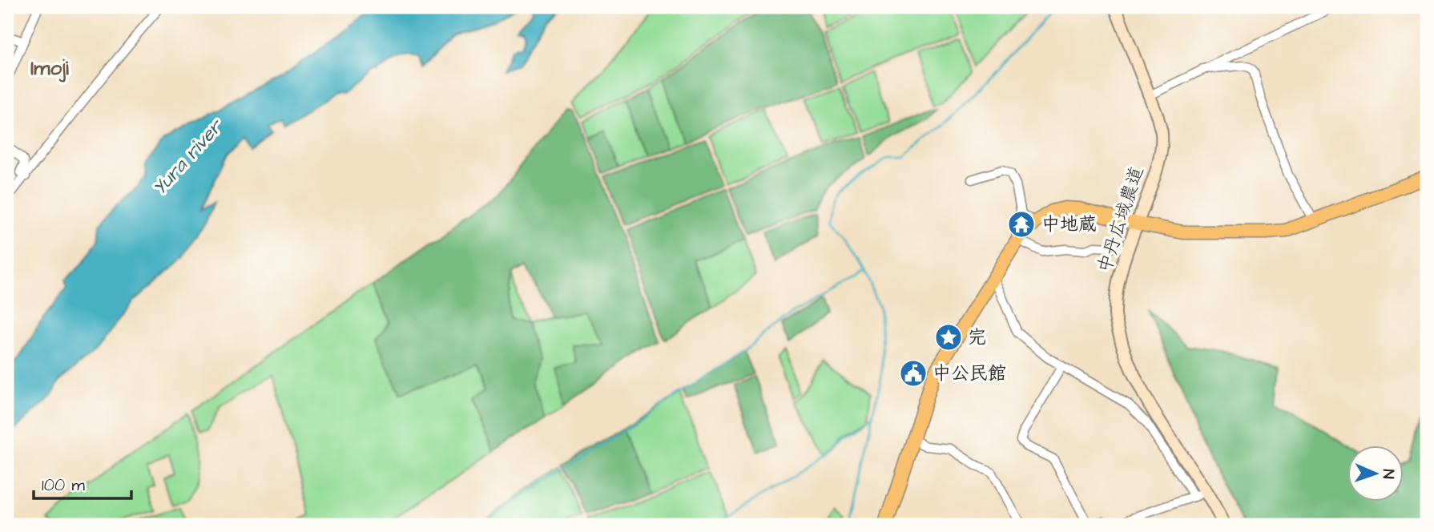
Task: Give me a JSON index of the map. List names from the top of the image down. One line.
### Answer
{"streets":{"street":["中丹広域農道"]},"districts":["Imoji"],"water":["Yura river"],"places":{"temple":["中地蔵"],"place":["完"],"public building":["中公民館"]},"scale_bar":"100 m","north":"right"}
